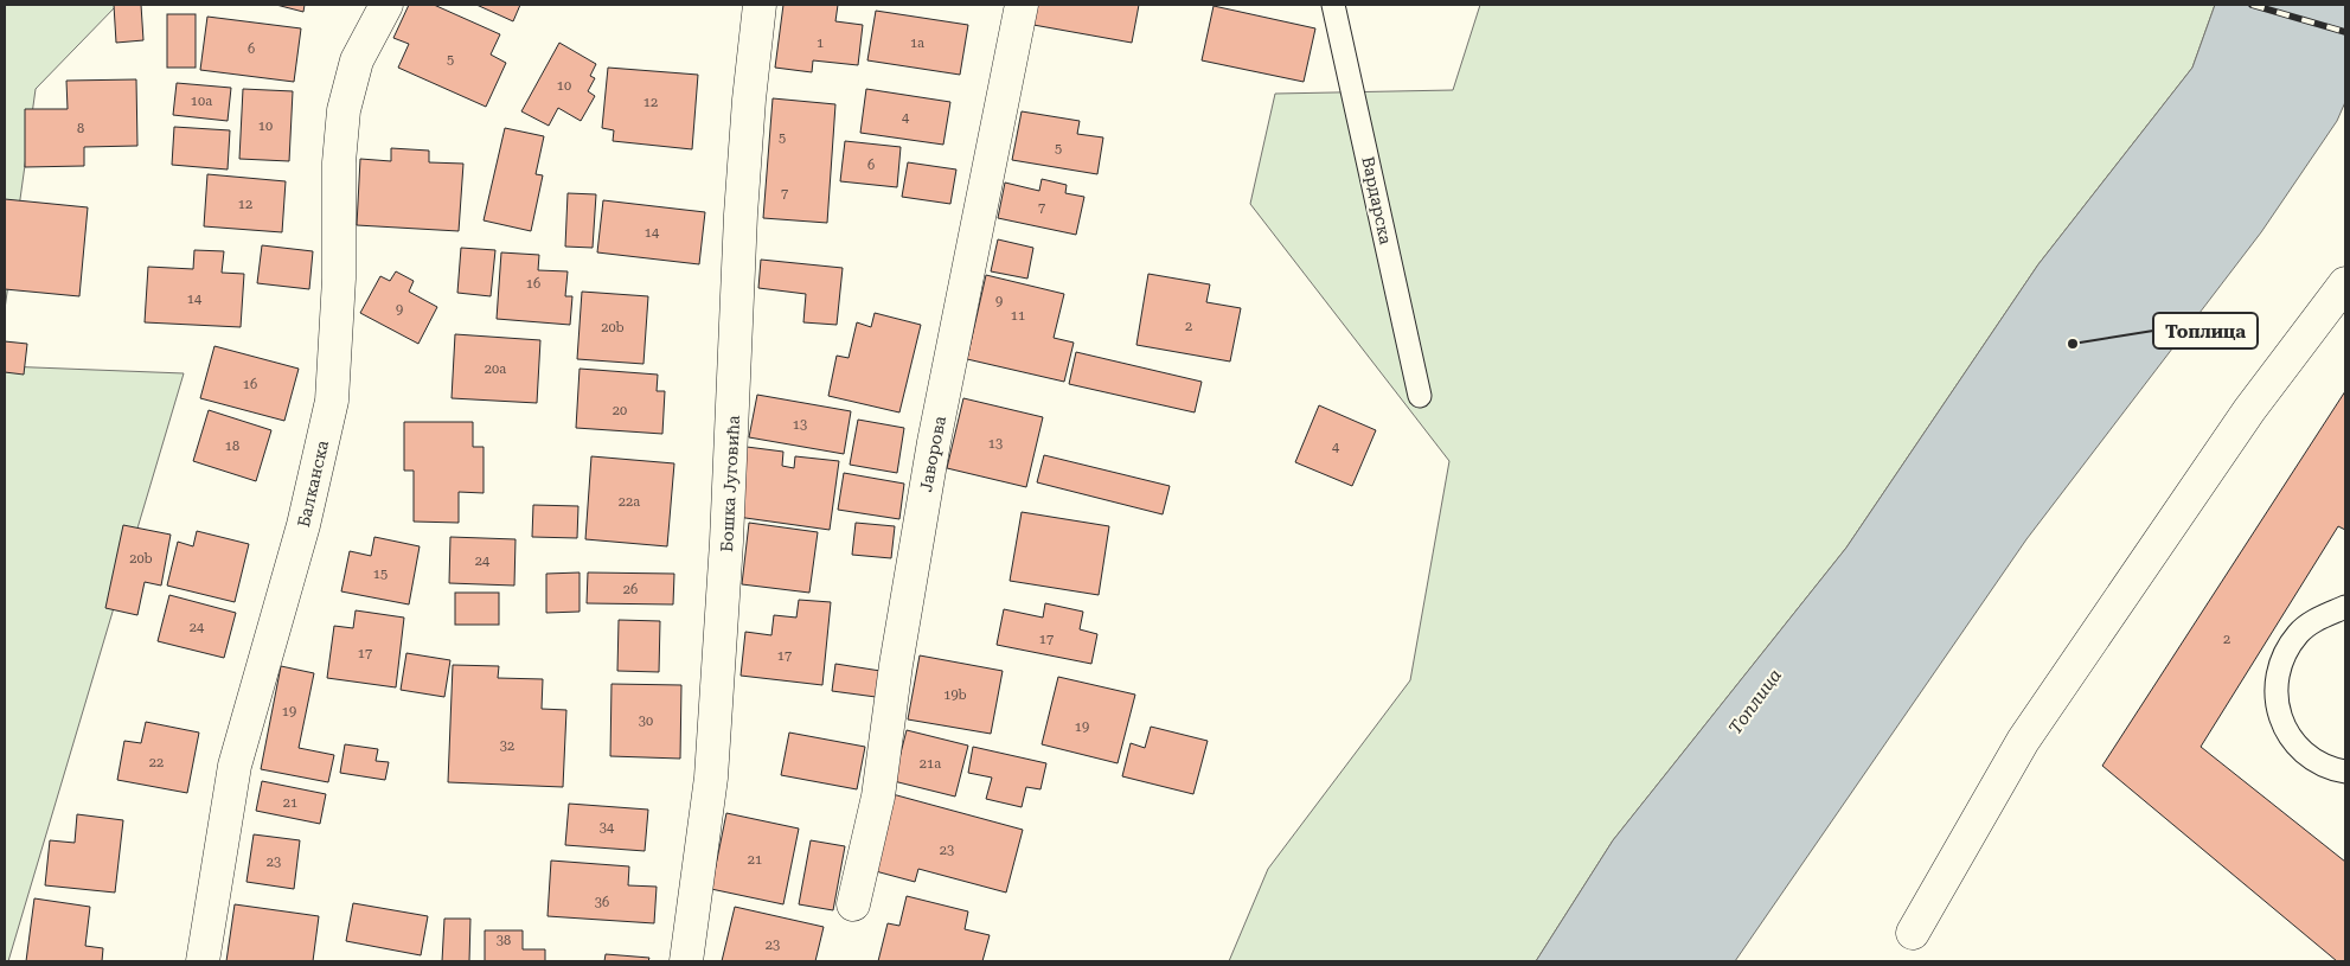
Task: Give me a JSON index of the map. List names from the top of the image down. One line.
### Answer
{"streets":{"street":["Јаворова","Балканска","Бошка Југовића"],"lane":["Вардарска"]},"water":["Топлица"],"places":["Топлица"],"house_numbers":["1","1a","6","5","10","10a","12","4","10","8","5","5","6","7","12","7","14","16","14","9","9","11","2","20b","20a","16","20","13","13","18","4","22a","20b","24","15","26","24","17","2","17","17","19b","19","30","19","32","22","21a","21","34","23","21","23","36","38","23"]}
